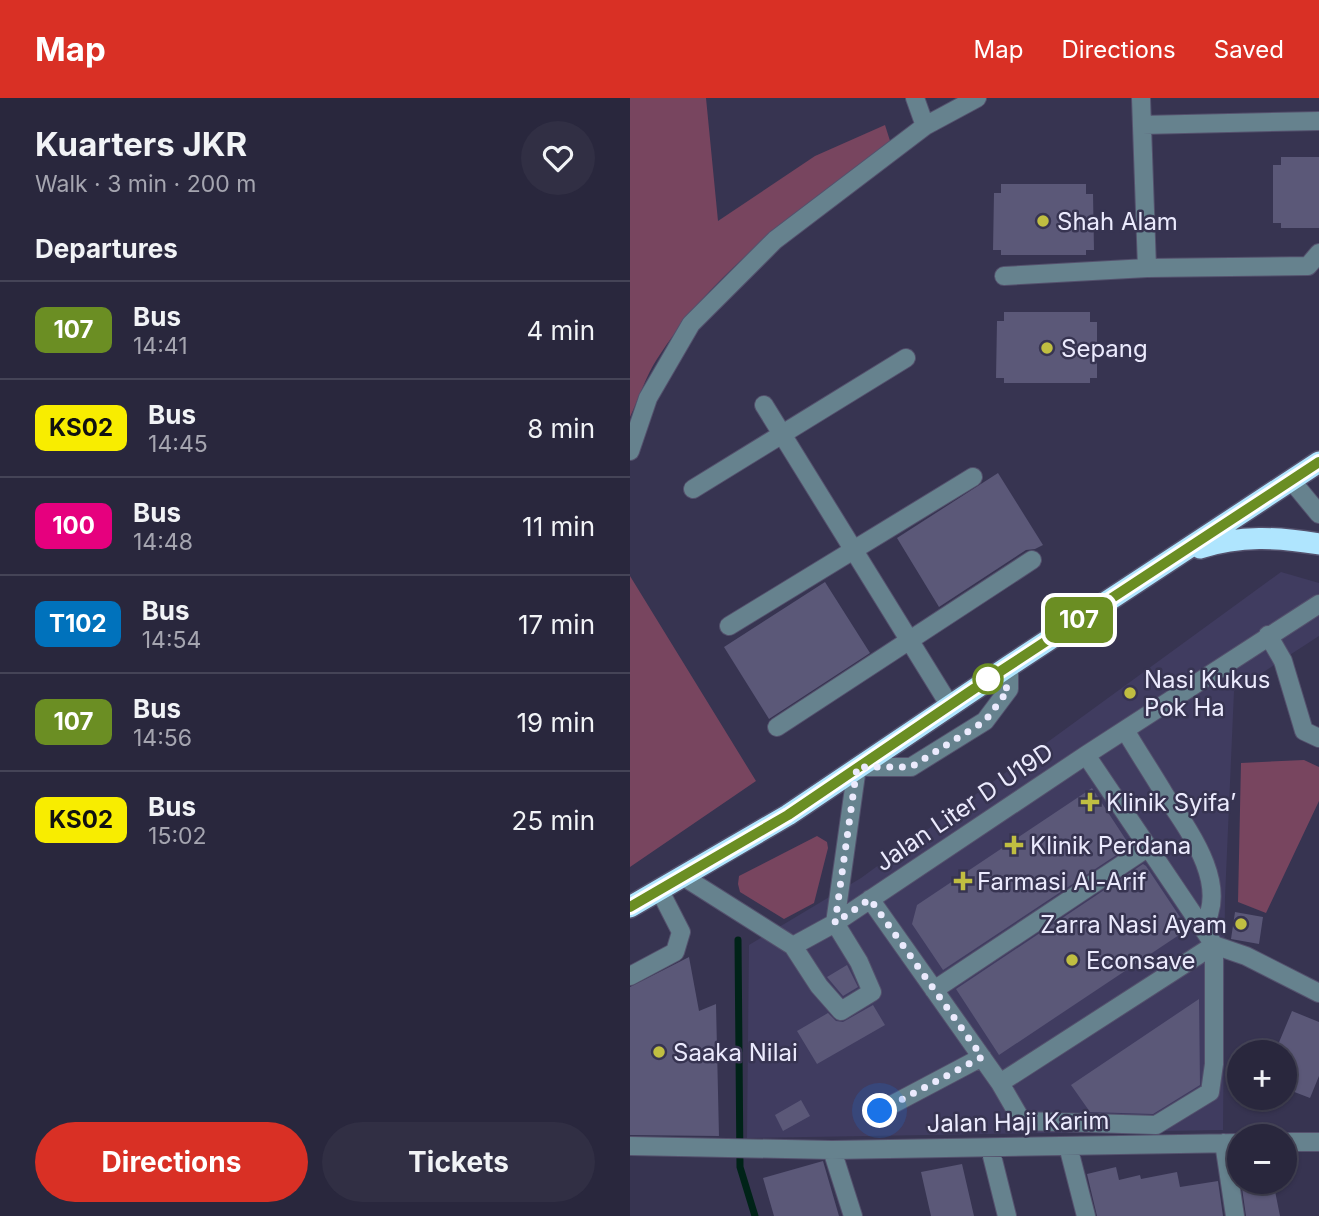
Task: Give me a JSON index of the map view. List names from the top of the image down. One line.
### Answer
{"streets":{"street":["Jalan Liter D U19D","Jalan Haji Karim"]},"places":{"other":["Shah Alam","Sepang","Nasi Kukus Pok Ha","Zarra Nasi Ayam","Econsave","Saaka Nilai"],"health":["Klinik Syifa’","Klinik Perdana","Farmasi Al-Arif"]},"lines":["bus line 107"],"page":{"header":"Map","nav":["Map","Directions","Saved"],"heading":[["Kuarters JKR","Walk · 3 min · 200 m"],"Departures"],"on_map":"107","list":[{"mark":"107","name":"Bus","note":"14:41","value":"4 min"},{"mark":"KS02","name":"Bus","note":"14:45","value":"8 min"},{"mark":"100","name":"Bus","note":"14:48","value":"11 min"},{"mark":"T102","name":"Bus","note":"14:54","value":"17 min"},{"mark":"107","name":"Bus","note":"14:56","value":"19 min"},{"mark":"KS02","name":"Bus","note":"15:02","value":"25 min"}],"map_buttons":["+","−"],"buttons":["Directions","Tickets"]}}
